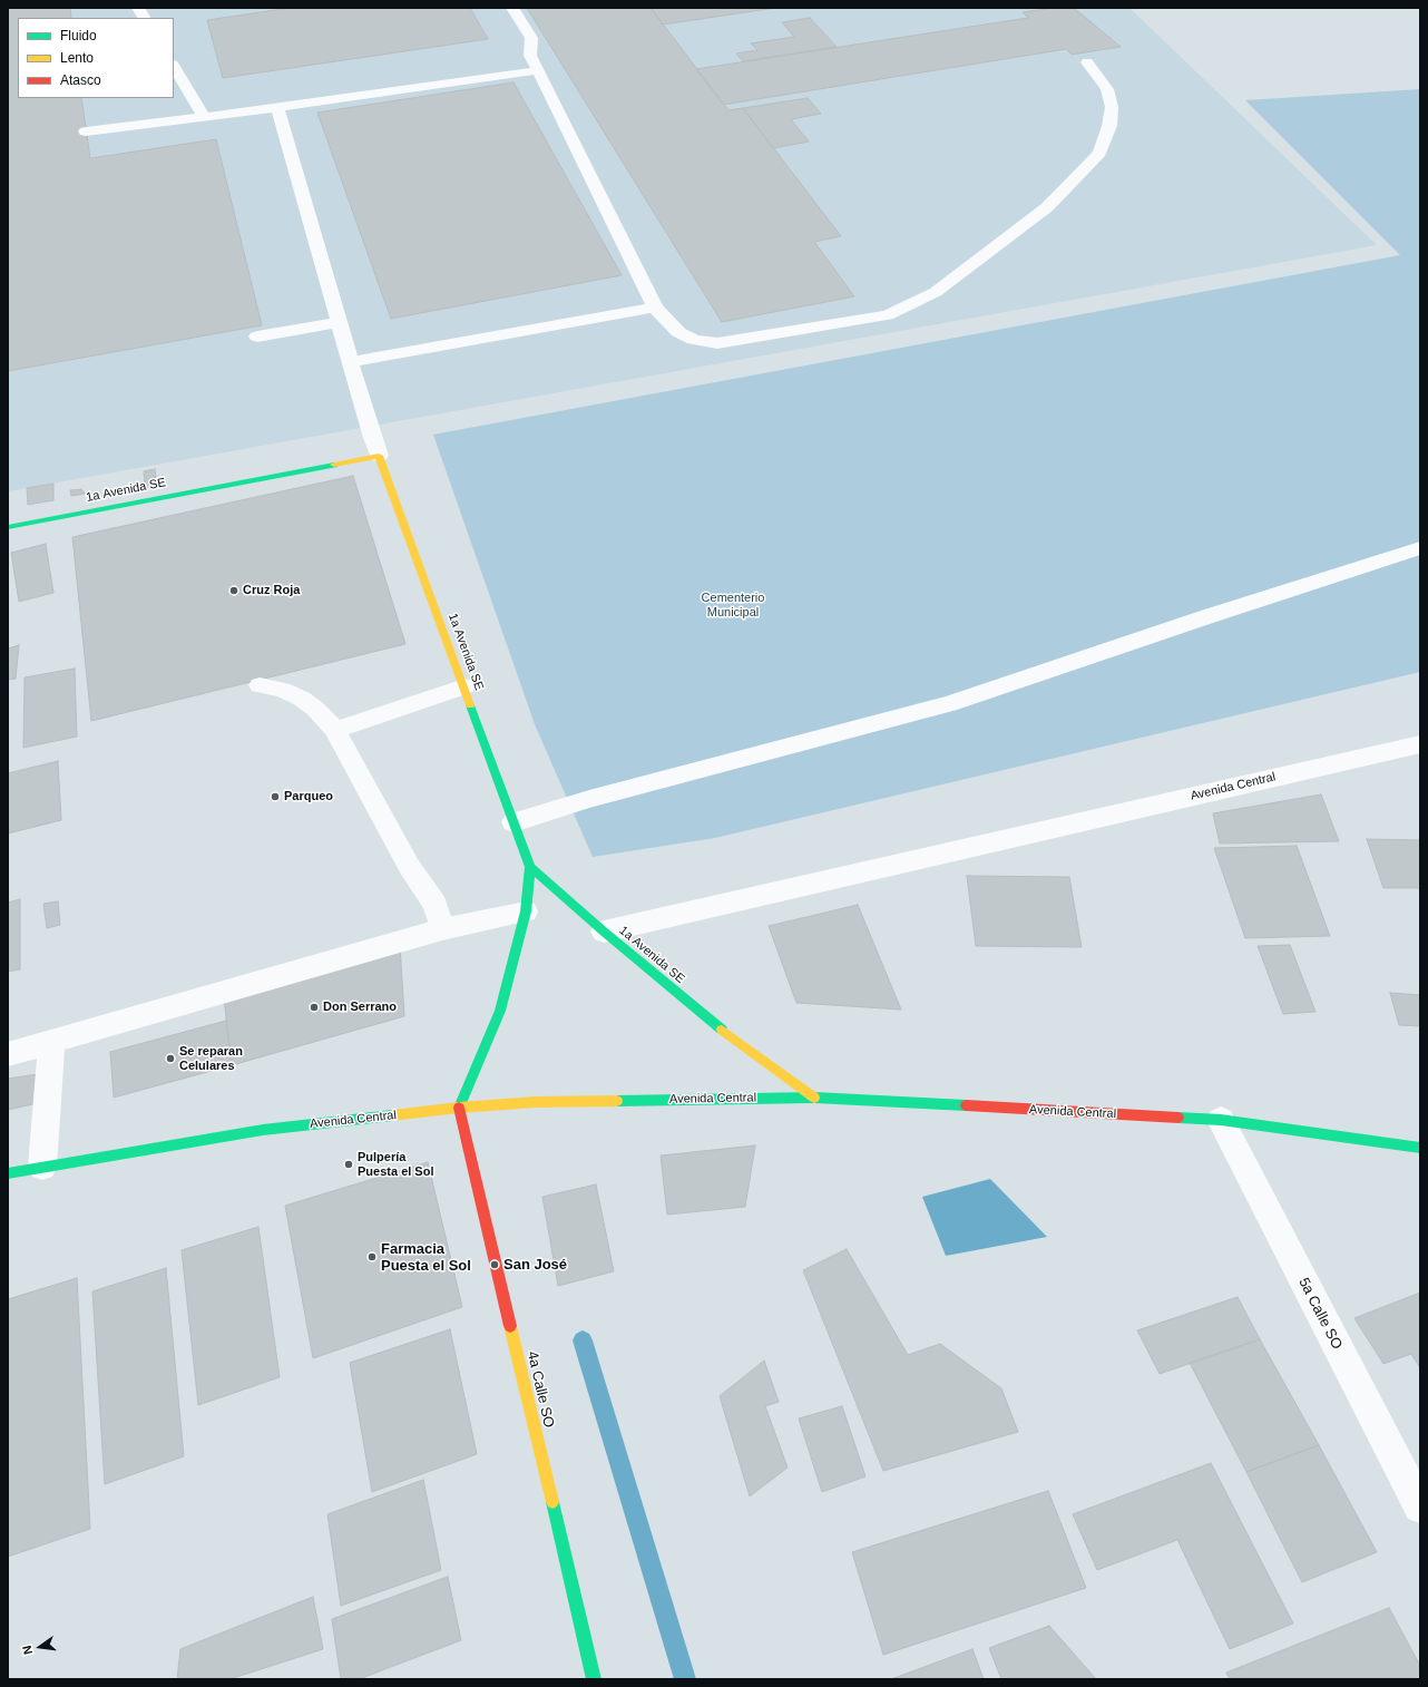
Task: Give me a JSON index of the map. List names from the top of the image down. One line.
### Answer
{"streets":{"street":["1a Avenida SE","Avenida Central","5a Calle SO","4a Calle SO"]},"crossings":[["1a Avenida SE","Avenida Central"],["Avenida Central","5a Calle SO"],["Avenida Central","4a Calle SO"]],"parks":["Cementerio Municipal"],"places":["Cruz Roja","Parqueo","Don Serrano","Se reparan Celulares","Pulpería Puesta el Sol","Farmacia Puesta el Sol","San José"],"legend":["Fluido","Lento","Atasco"],"north":"left"}
